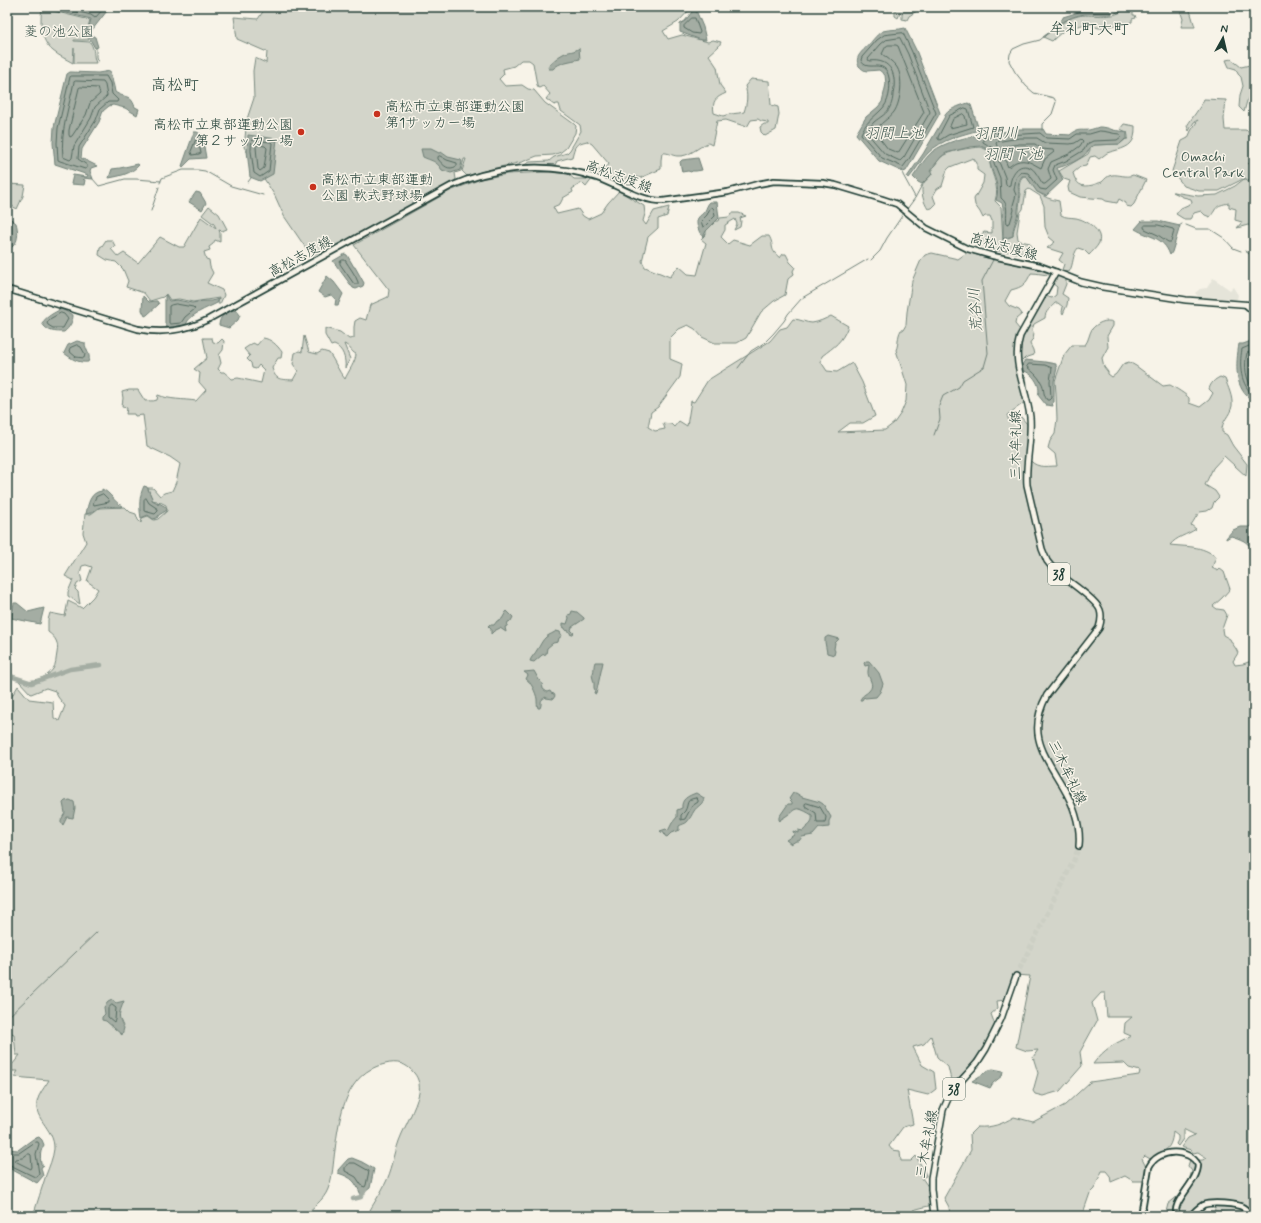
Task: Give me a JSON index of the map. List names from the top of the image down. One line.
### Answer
{"streets":{"main road":["高松志度線","三木牟礼線","38"]},"crossings":[["高松志度線","三木牟礼線"]],"districts":["牟礼町大町","高松町"],"water":["羽間上池","羽間川","羽間下池","荒谷川"],"parks":["菱の池公園","Omachi Central Park"],"places":["高松市立東部運動公園 第1サッカー場","高松市立東部運動公園 第２サッカー場","高松市立東部運動 公園 軟式野球場"],"north":"top"}
